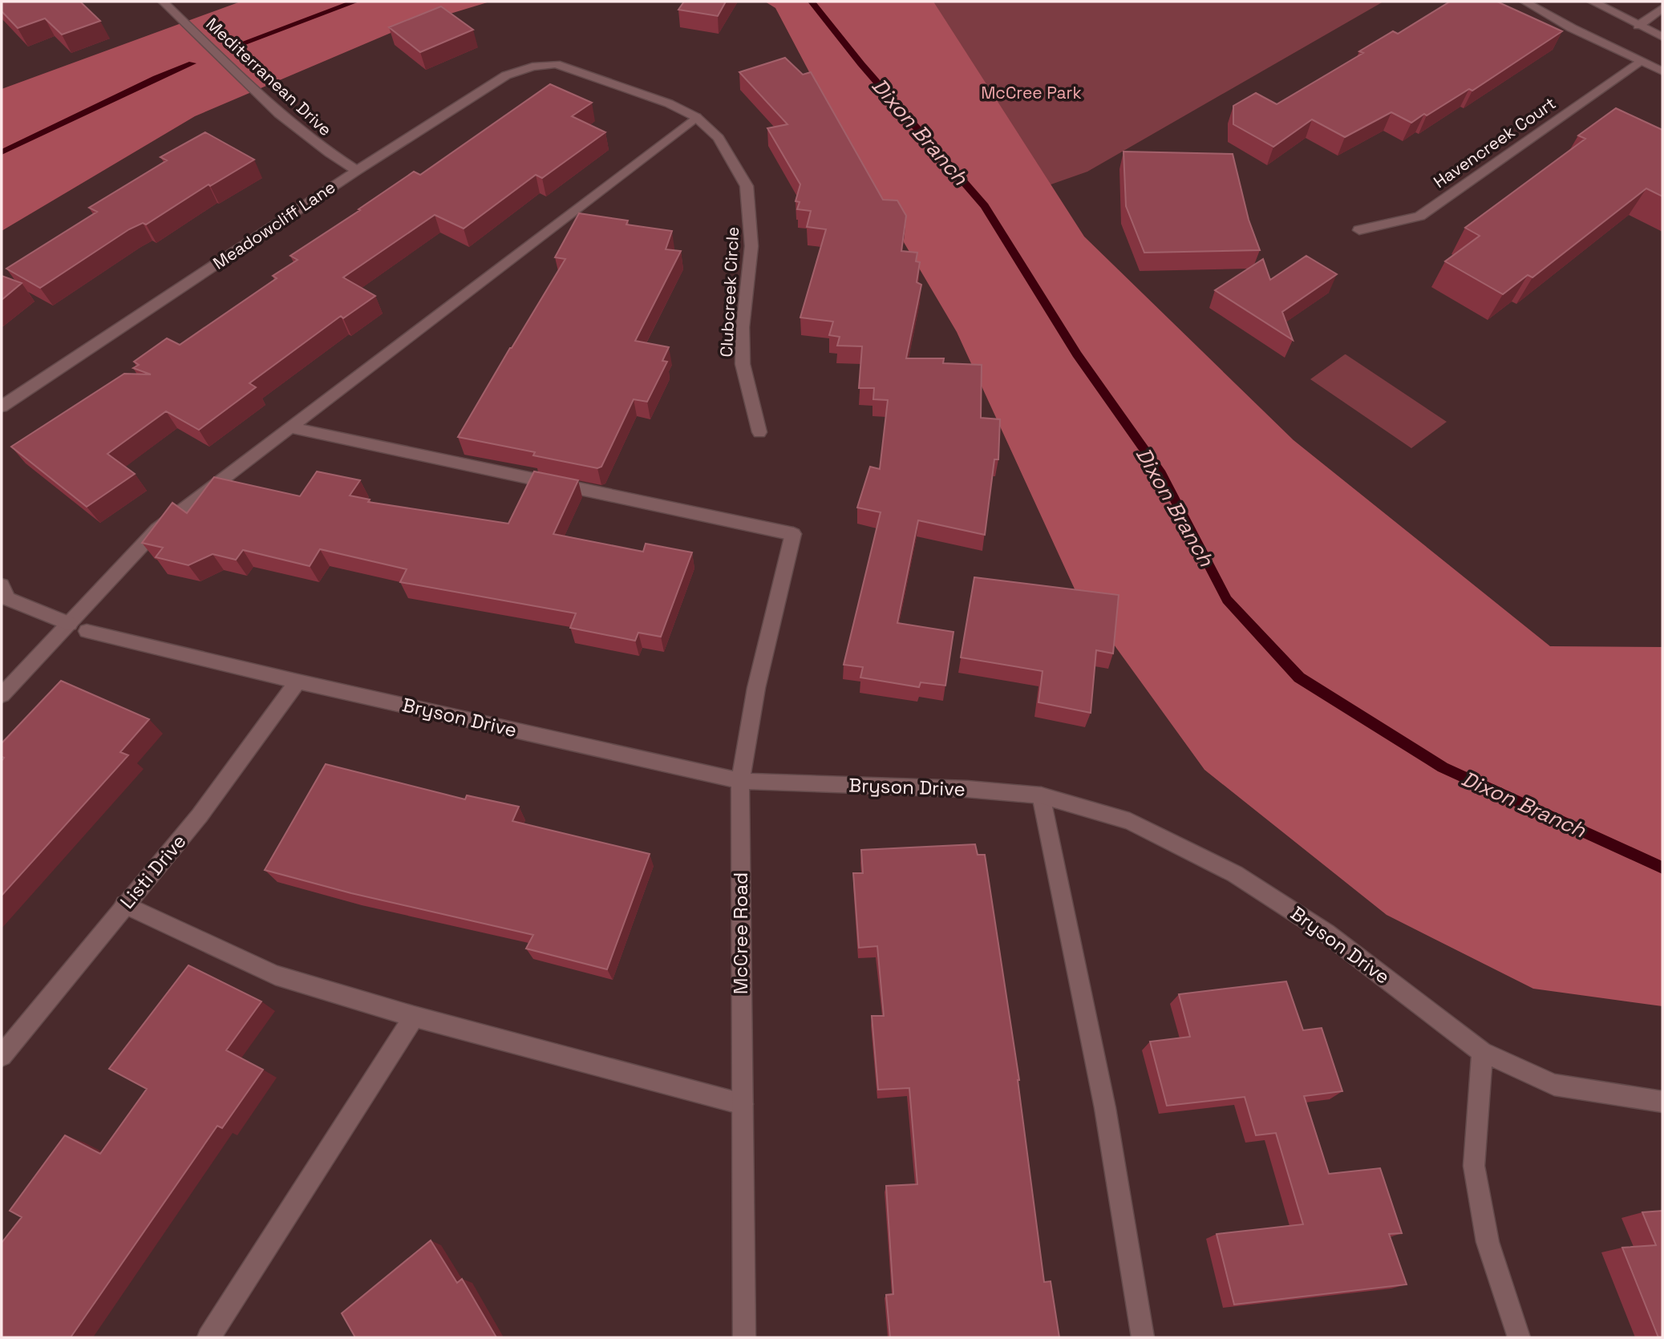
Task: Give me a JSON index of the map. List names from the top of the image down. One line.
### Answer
{"streets":{"street":["Mediterranean Drive","Havencreek Court","Meadowcliff Lane","Clubcreek Circle","Bryson Drive","Listi Drive","McCree Road"]},"crossings":[["Mediterranean Drive","Meadowcliff Lane"],["Meadowcliff Lane","Clubcreek Circle"],["Bryson Drive","Listi Drive"],["Bryson Drive","McCree Road"]],"water":["Dixon Branch"],"parks":["McCree Park"]}
